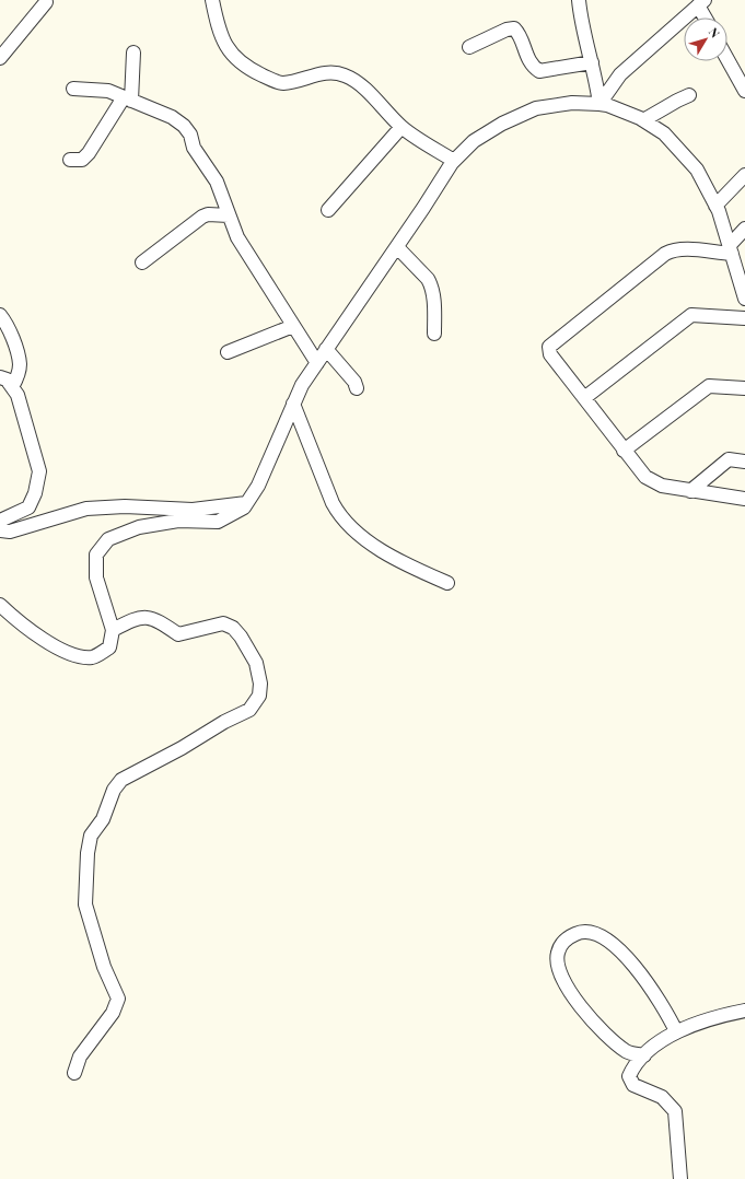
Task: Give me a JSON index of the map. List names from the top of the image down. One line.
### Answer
{"north":"top right"}
